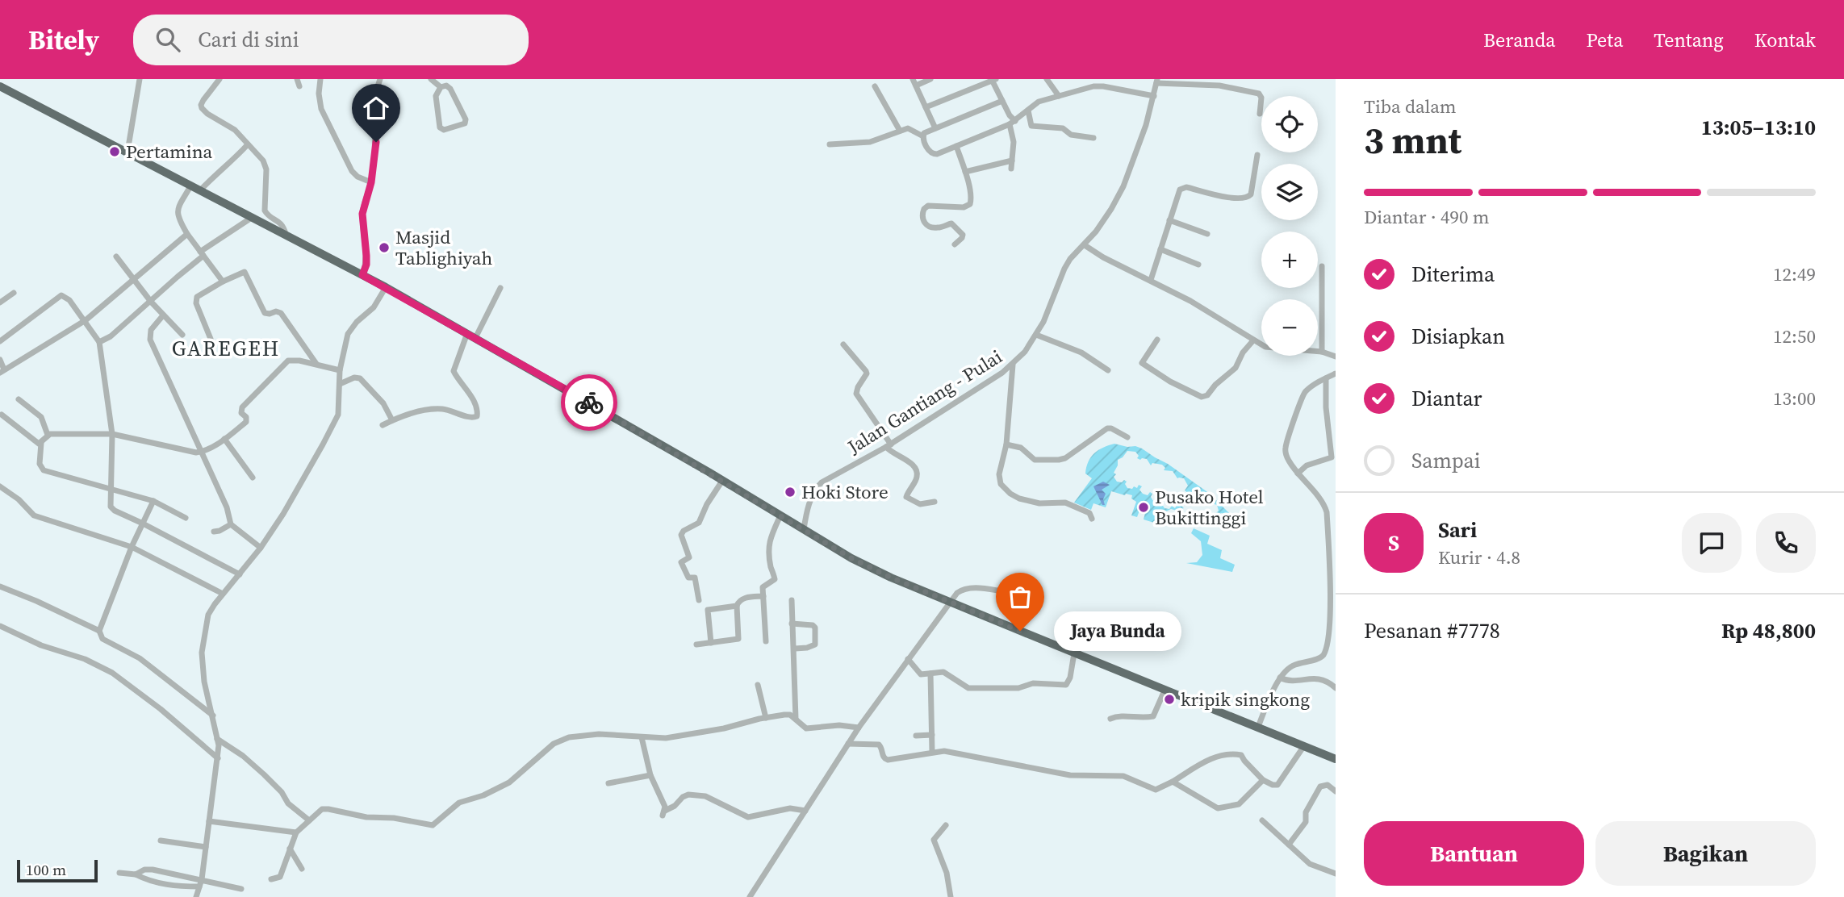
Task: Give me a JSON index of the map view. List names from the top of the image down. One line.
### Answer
{"streets":{"street":["Jalan Gantiang - Pulai"]},"districts":["GAREGEH"],"places":["Pertamina","Masjid Tablighiyah","Hoki Store","Pusako Hotel Bukittinggi","Jaya Bunda","kripik singkong"],"scale_bar":"100 m","page":{"header":"Bitely","search":"Cari di sini","nav":["Beranda","Peta","Tentang","Kontak"],"heading":["3 mnt","Tiba dalam","13:05–13:10"],"panel":["Sari","Kurir · 4.8","Pesanan #7778","Rp 48,800"],"map_buttons":["+","−"],"bar":"Diantar · 490 m","list":[["Diterima","12:49"],["Disiapkan","12:50"],["Diantar","13:00"],"Sampai"],"round":"S","bubble":"Jaya Bunda","buttons":["Bantuan","Bagikan"],"scale":"100 m"}}
